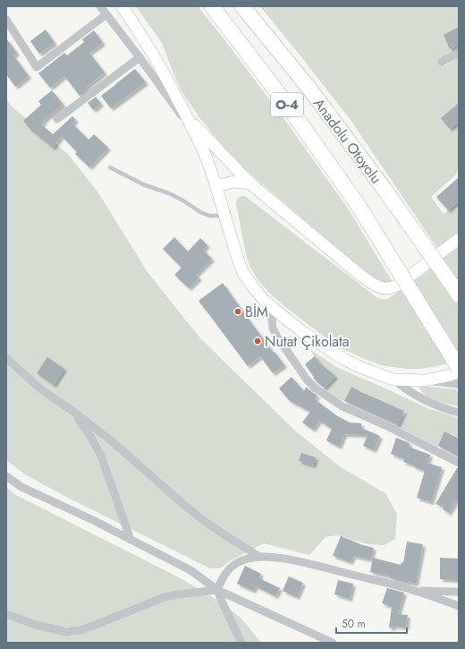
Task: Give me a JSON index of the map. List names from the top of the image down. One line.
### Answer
{"streets":{"highway":["O-4","Anadolu Otoyolu"]},"places":["BİM","Nutat Çikolata"],"scale_bar":"50 m"}
